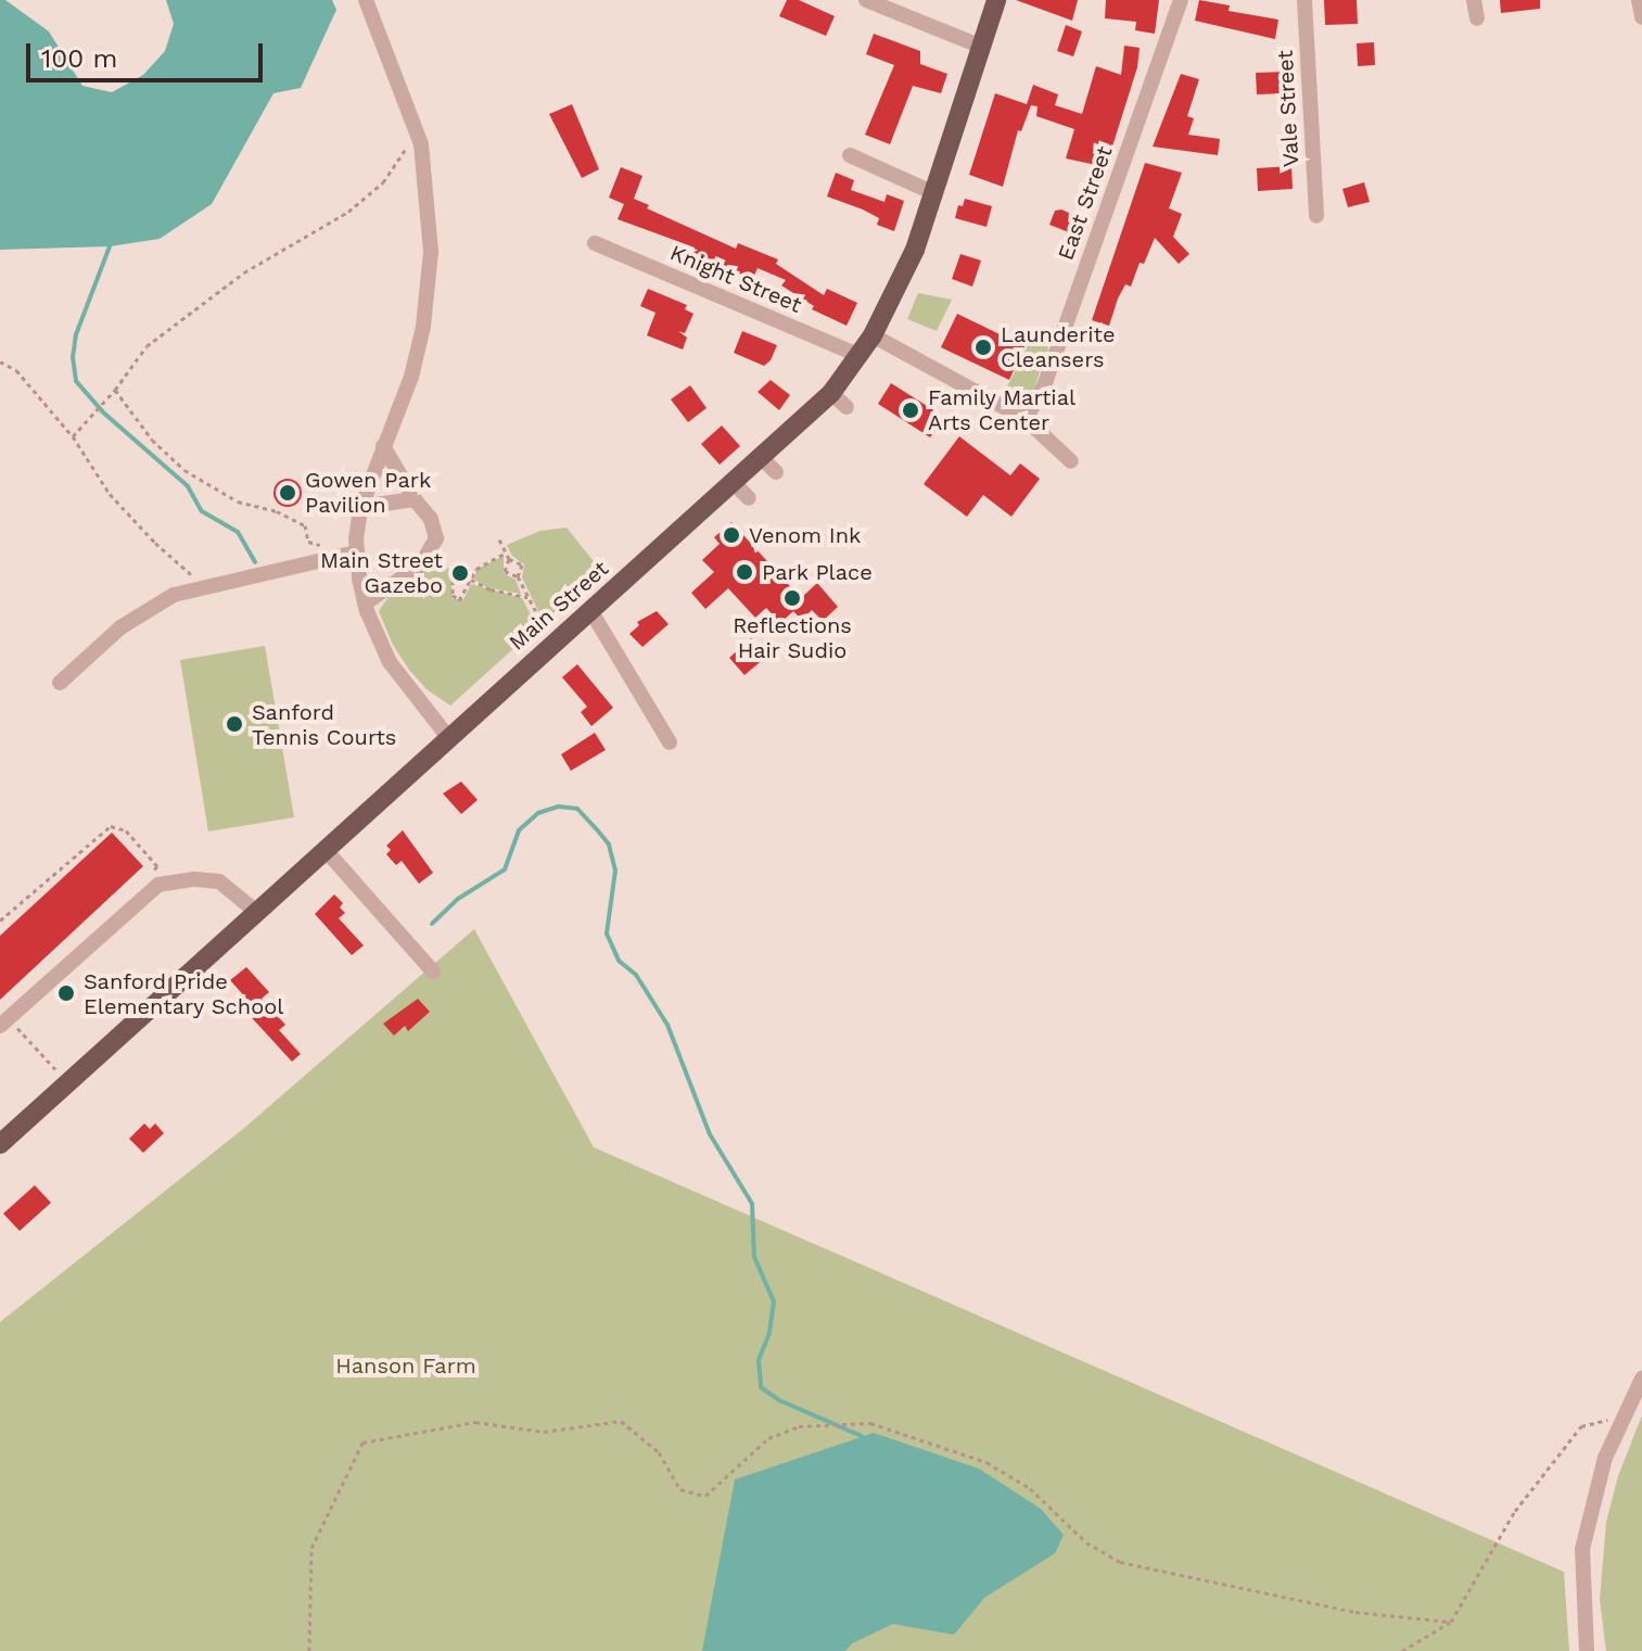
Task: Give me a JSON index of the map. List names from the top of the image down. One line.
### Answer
{"streets":{"main road":["Main Street"],"street":["Vale Street","East Street","Knight Street"]},"crossings":[["Knight Street","Main Street"]],"parks":["Hanson Farm"],"places":["Launderite Cleansers","Family Martial Arts Center","Gowen Park Pavilion","Venom Ink","Park Place","Main Street Gazebo","Reflections Hair Sudio","Sanford Tennis Courts","Sanford Pride Elementary School"],"scale_bar":"100 m"}
